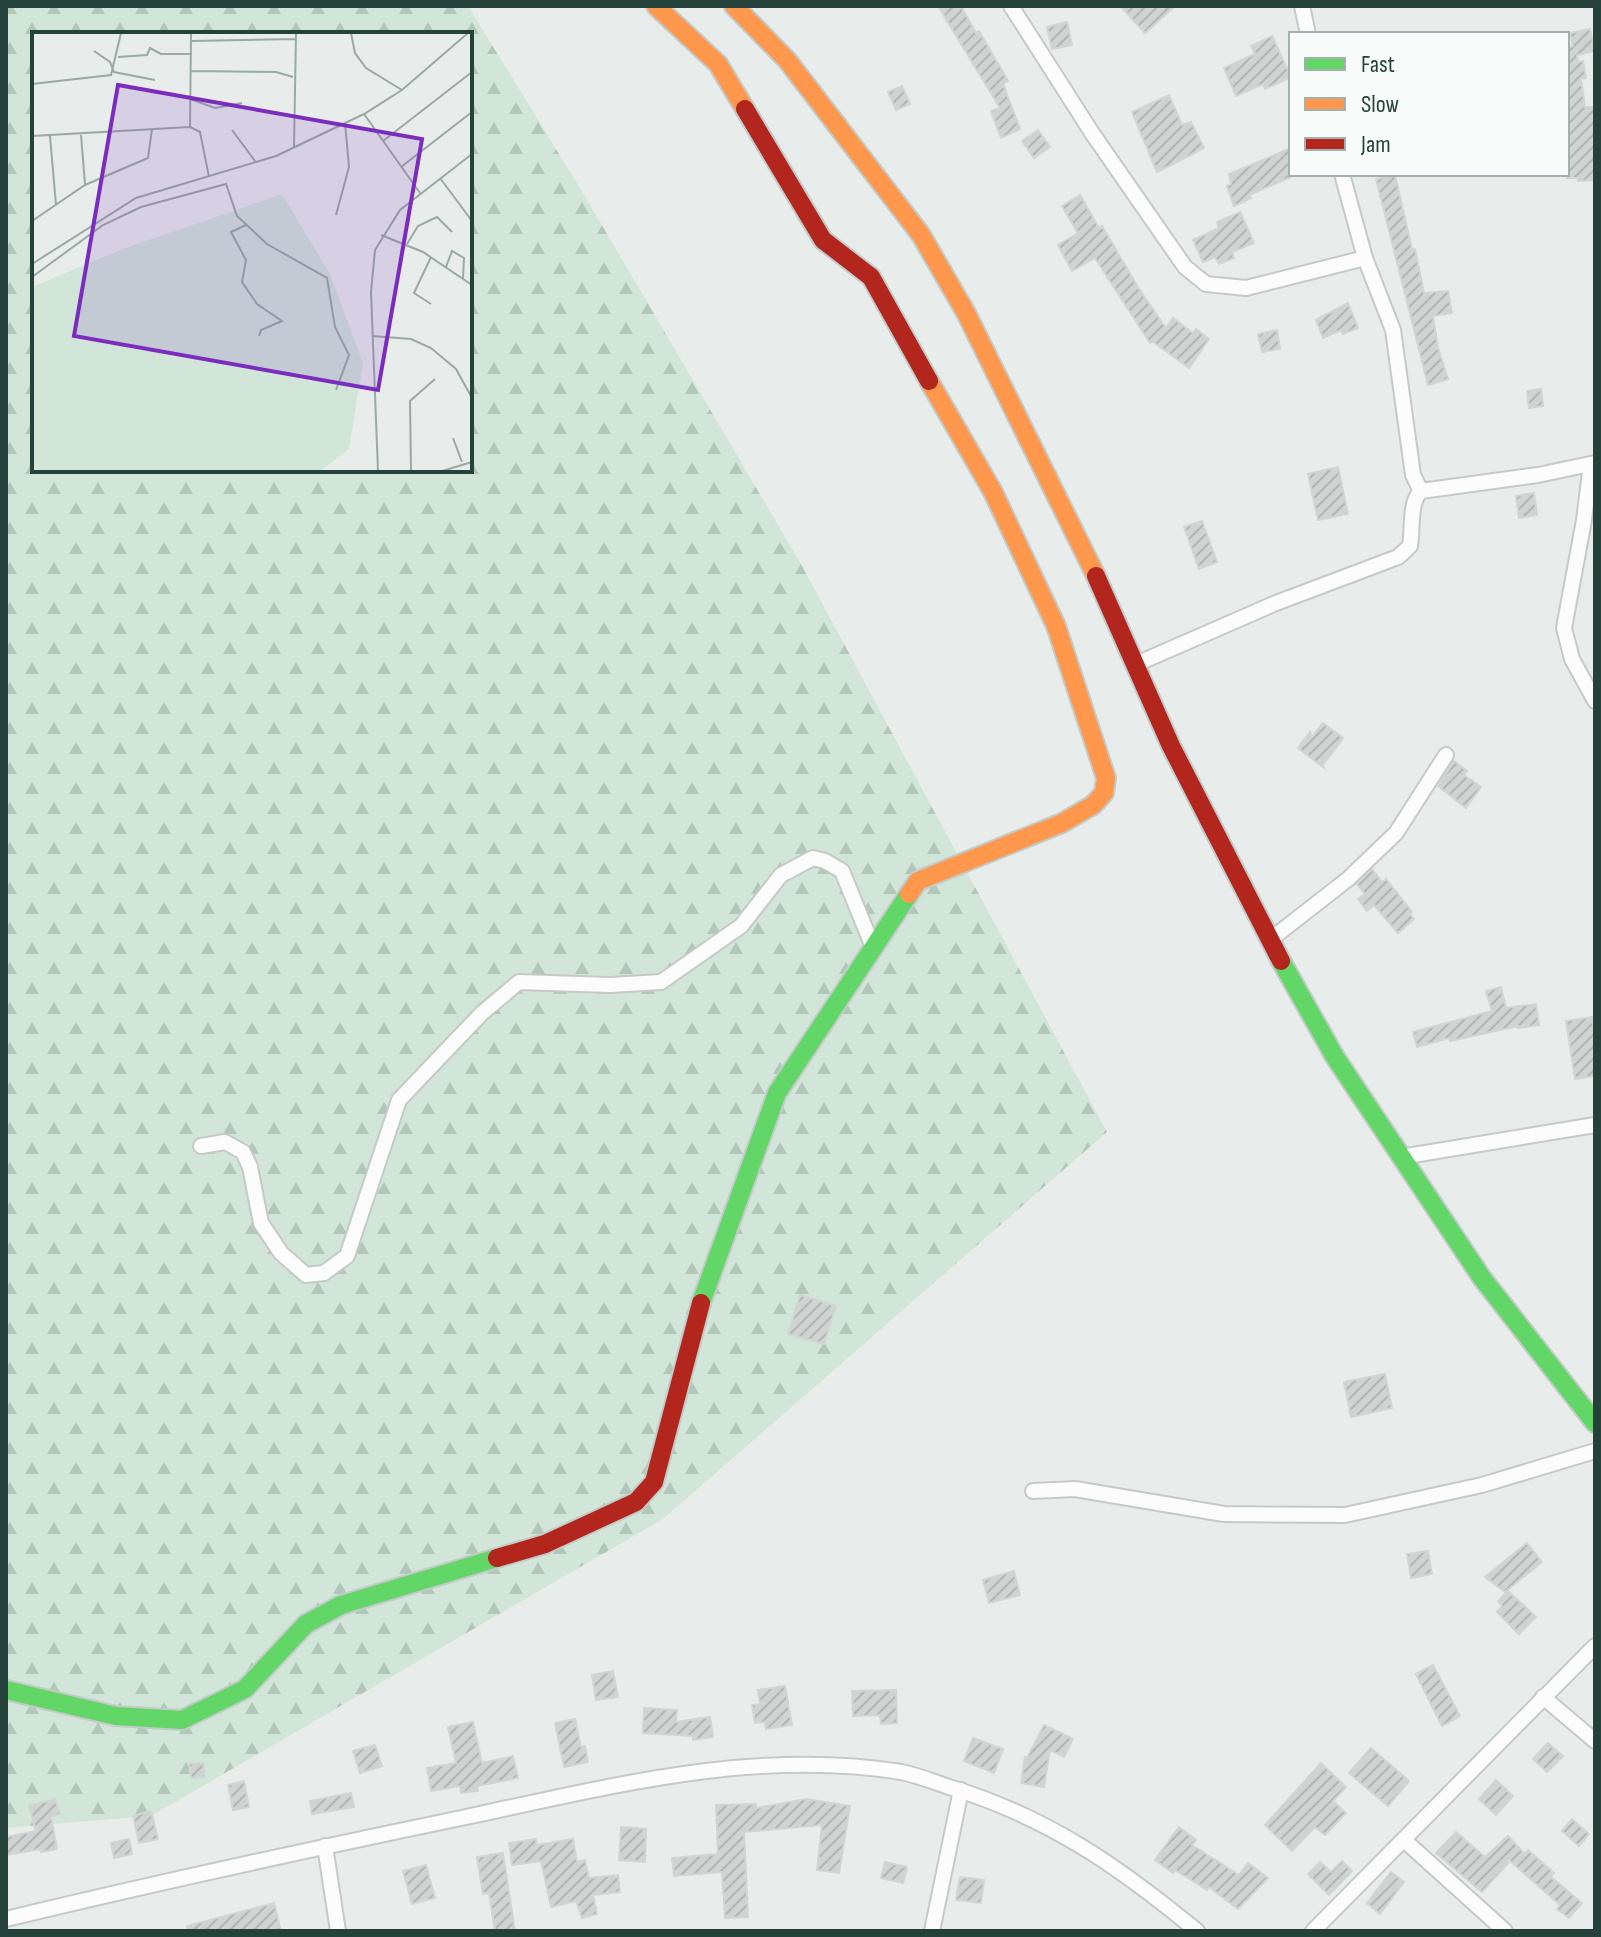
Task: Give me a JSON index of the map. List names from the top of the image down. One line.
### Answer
{"legend":["Fast","Slow","Jam"]}
